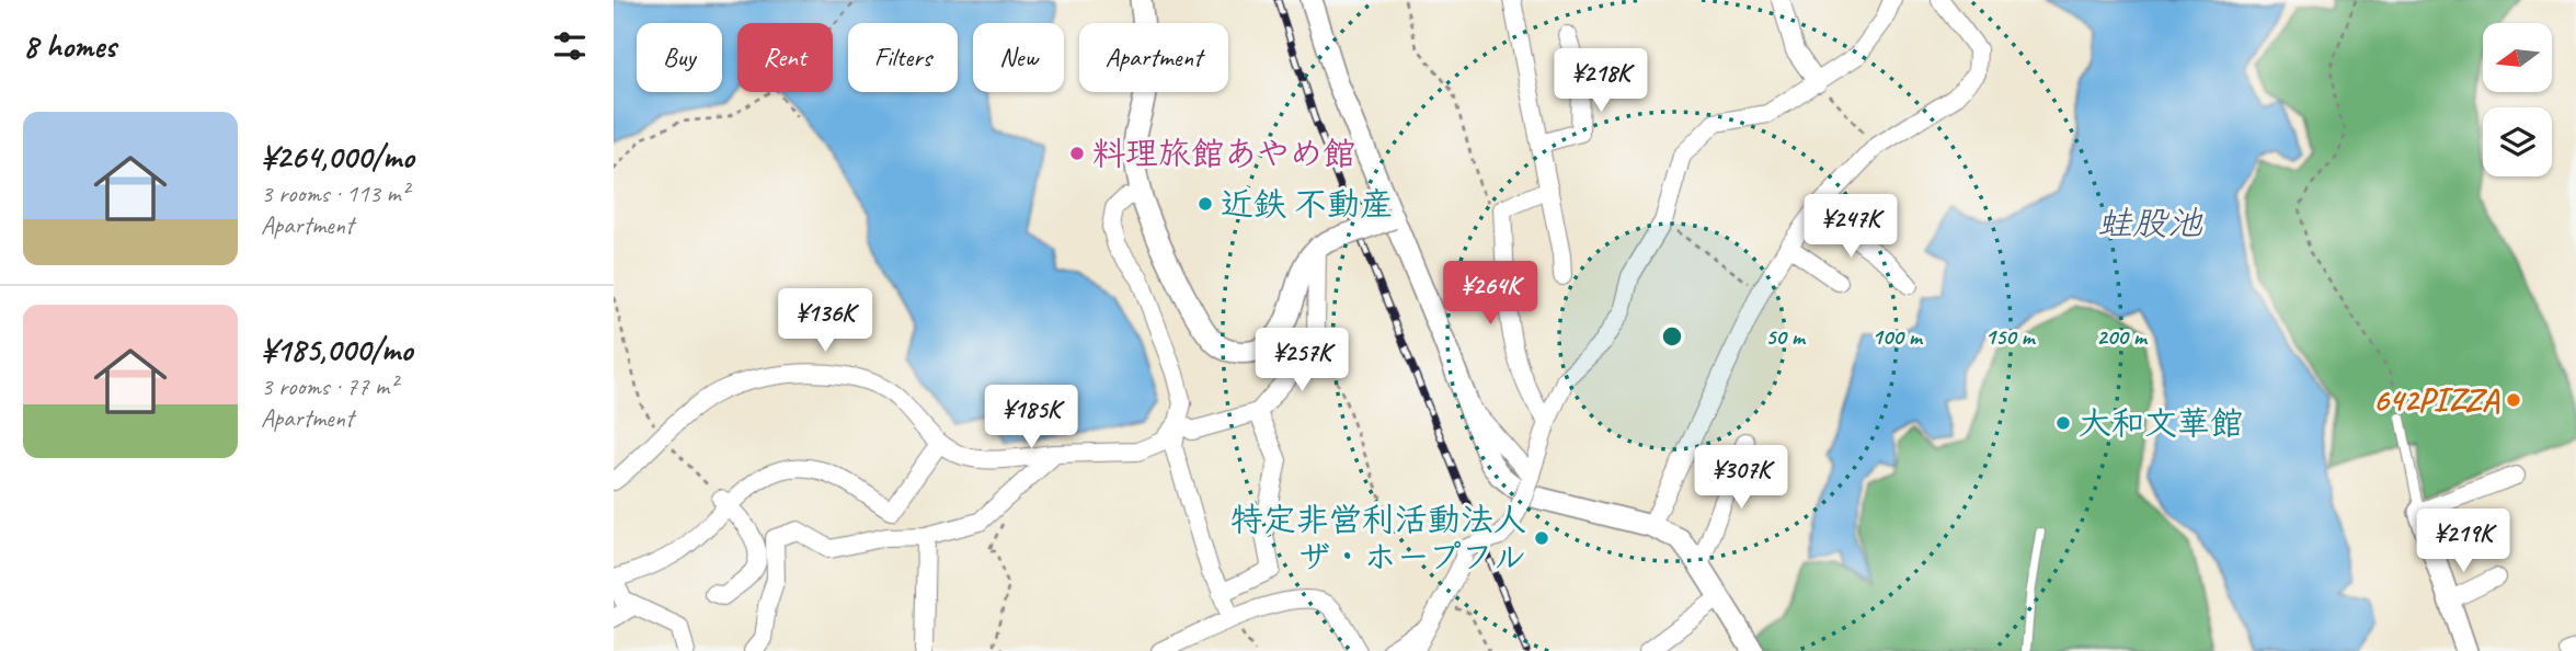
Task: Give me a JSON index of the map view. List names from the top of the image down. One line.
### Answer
{"water":["蛙股池"],"places":["料理旅館あやめ館","近鉄 不動産","642PIZZA","大和文華館","特定非営利活動法人 ザ・ホープフル"],"north":"left","page":{"heading":"8 homes","chip":["Buy","Rent","Filters","New","Apartment"],"price":["¥218K","¥247K","¥264K","¥136K","¥257K","¥185K","¥307K","¥219K"],"list":[{"name":"¥264,000/mo","note":"3 rooms · 113 m² · Apartment"},{"name":"¥185,000/mo","note":"3 rooms · 77 m² · Apartment"}]},"rings":["50 m","100 m","150 m","200 m"]}
